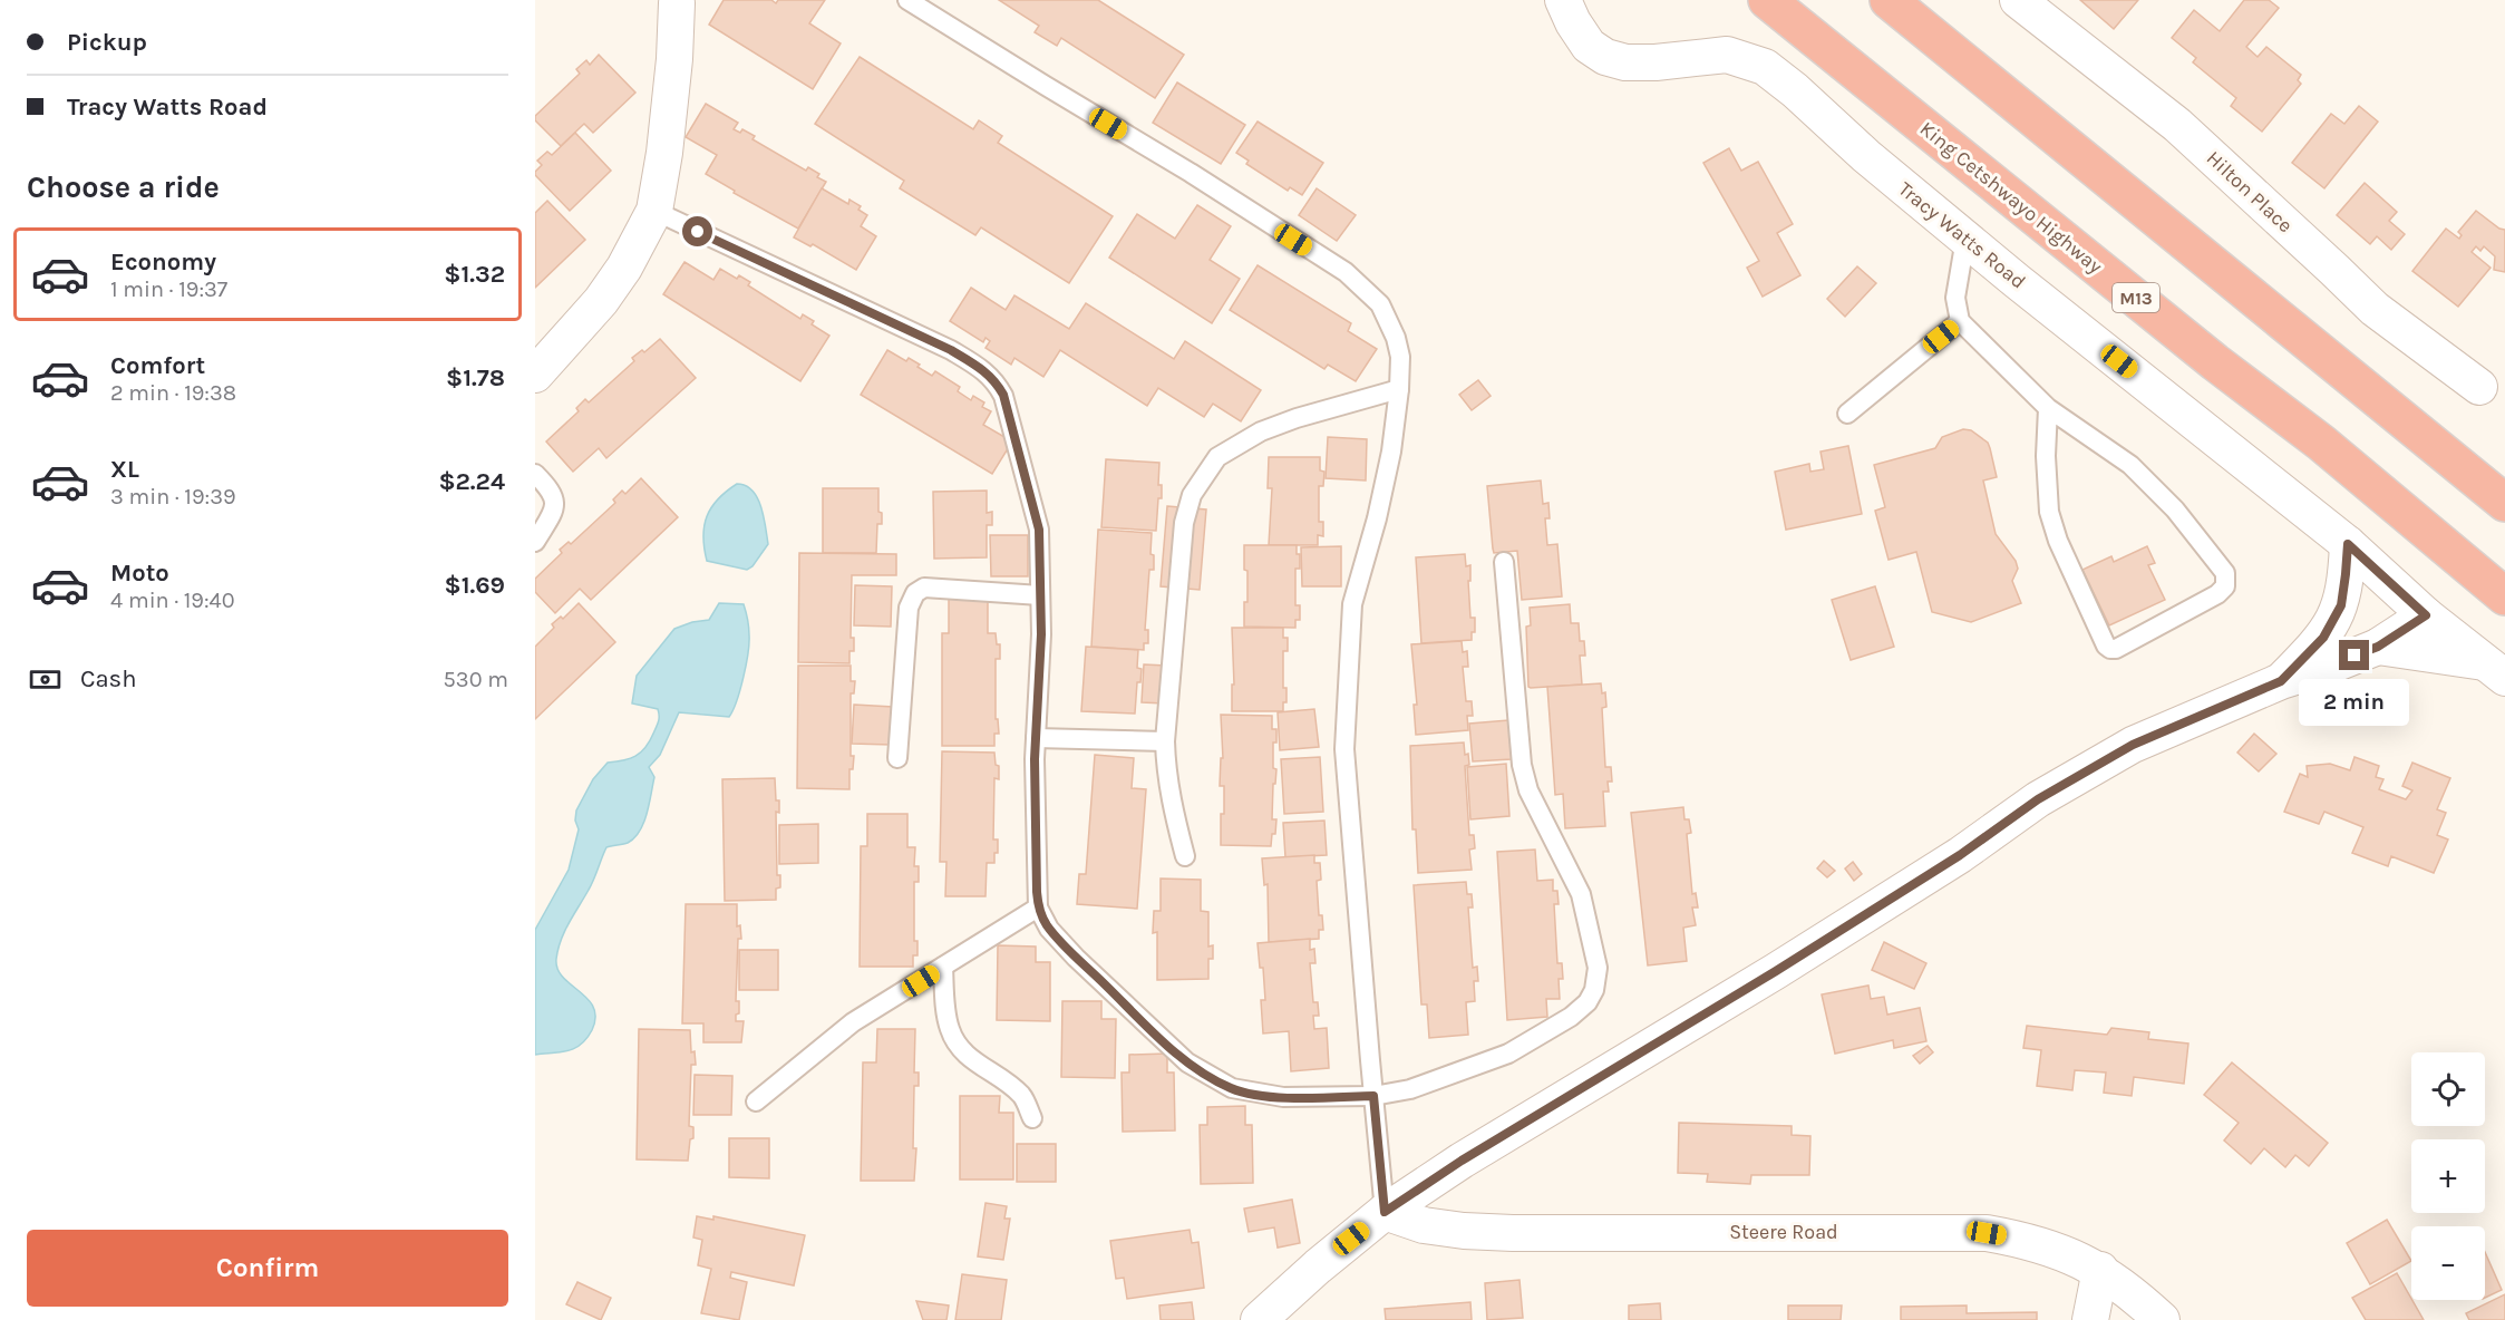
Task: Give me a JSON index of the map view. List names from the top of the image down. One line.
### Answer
{"streets":{"highway":["King Cetshwayo Highway","M13"],"street":["Hilton Place","Tracy Watts Road","Steere Road"]},"page":{"banner":["Pickup","Tracy Watts Road"],"heading":"Choose a ride","list":[{"name":"Economy","note":"1 min · 19:37","value":"$1.32"},{"name":"Comfort","note":"2 min · 19:38","value":"$1.78"},{"name":"XL","note":"3 min · 19:39","value":"$2.24"},{"name":"Moto","note":"4 min · 19:40","value":"$1.69"}],"pay":["Cash","530 m"],"bubble":"2 min","map_buttons":["+","−"],"buttons":"Confirm"}}
